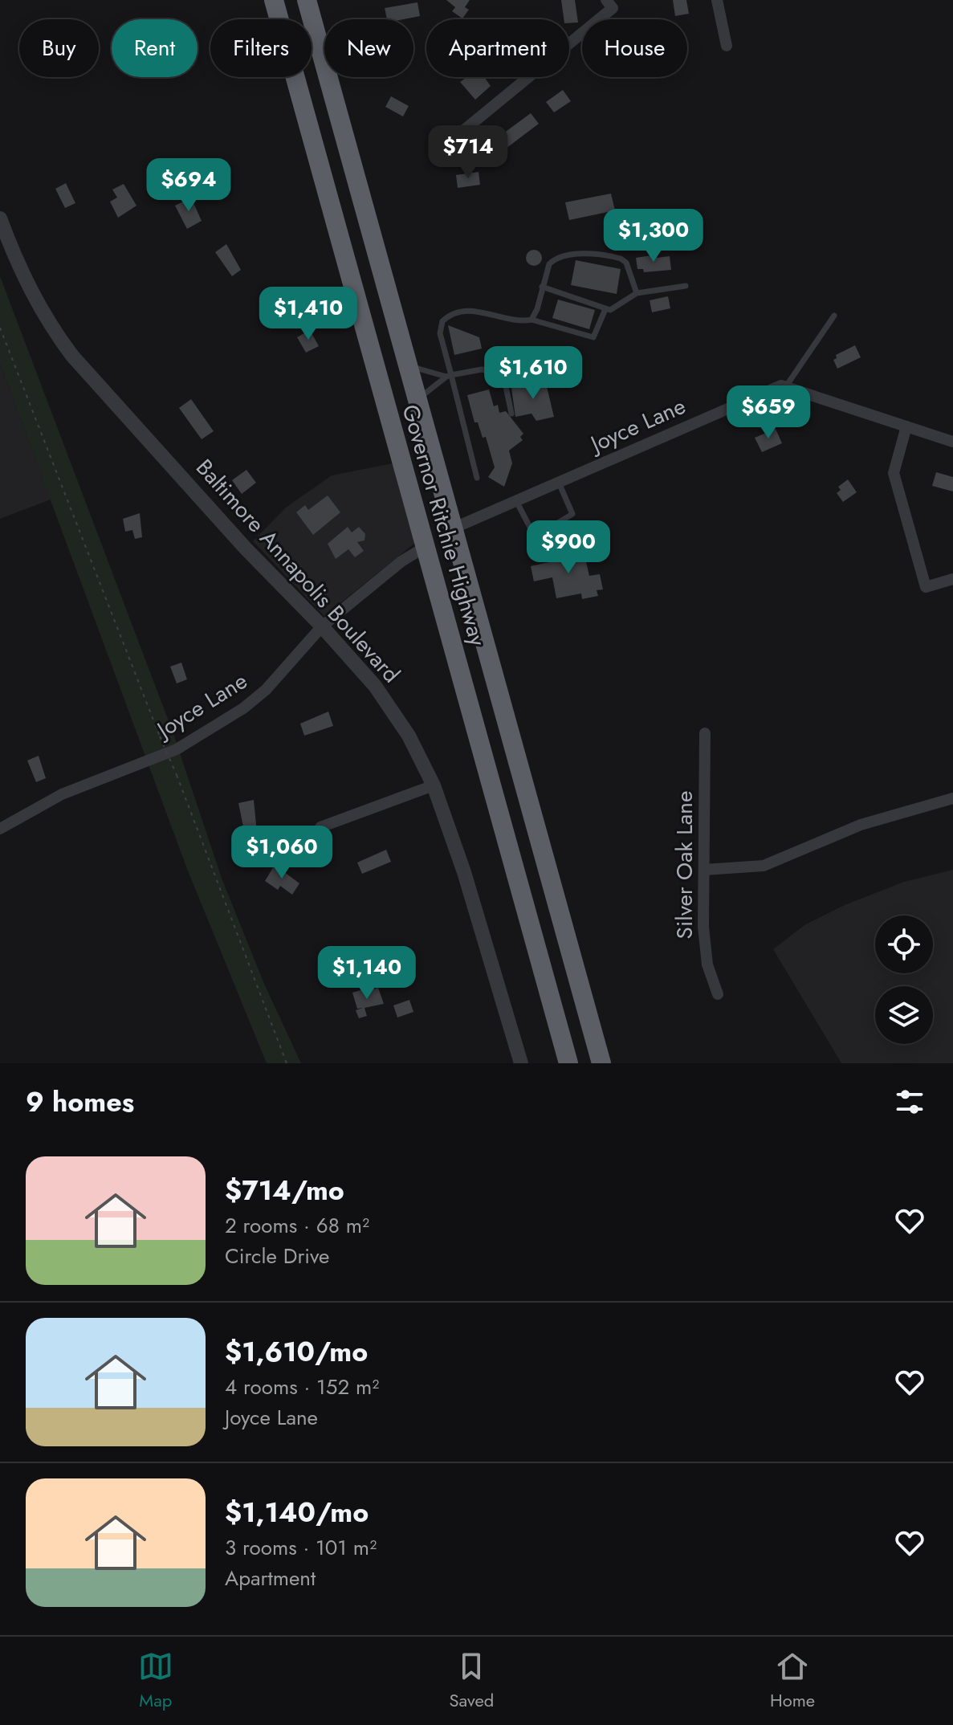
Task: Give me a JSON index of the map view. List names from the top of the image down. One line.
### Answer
{"streets":{"highway":["Governor Ritchie Highway"],"street":["Joyce Lane","Baltimore Annapolis Boulevard","Silver Oak Lane"]},"crossings":[["Joyce Lane","Governor Ritchie Highway"],["Joyce Lane","Baltimore Annapolis Boulevard"]],"page":{"chip":["Buy","Rent","Filters","New","Apartment","House"],"price":["$714","$694","$1,300","$1,410","$1,610","$659","$900","$1,060","$1,140"],"heading":"9 homes","list":[{"name":"$714/mo","note":"2 rooms · 68 m² · Circle Drive"},{"name":"$1,610/mo","note":"4 rooms · 152 m² · Joyce Lane"},{"name":"$1,140/mo","note":"3 rooms · 101 m² · Apartment"}],"tabs":["Map","Saved","Home"]}}
